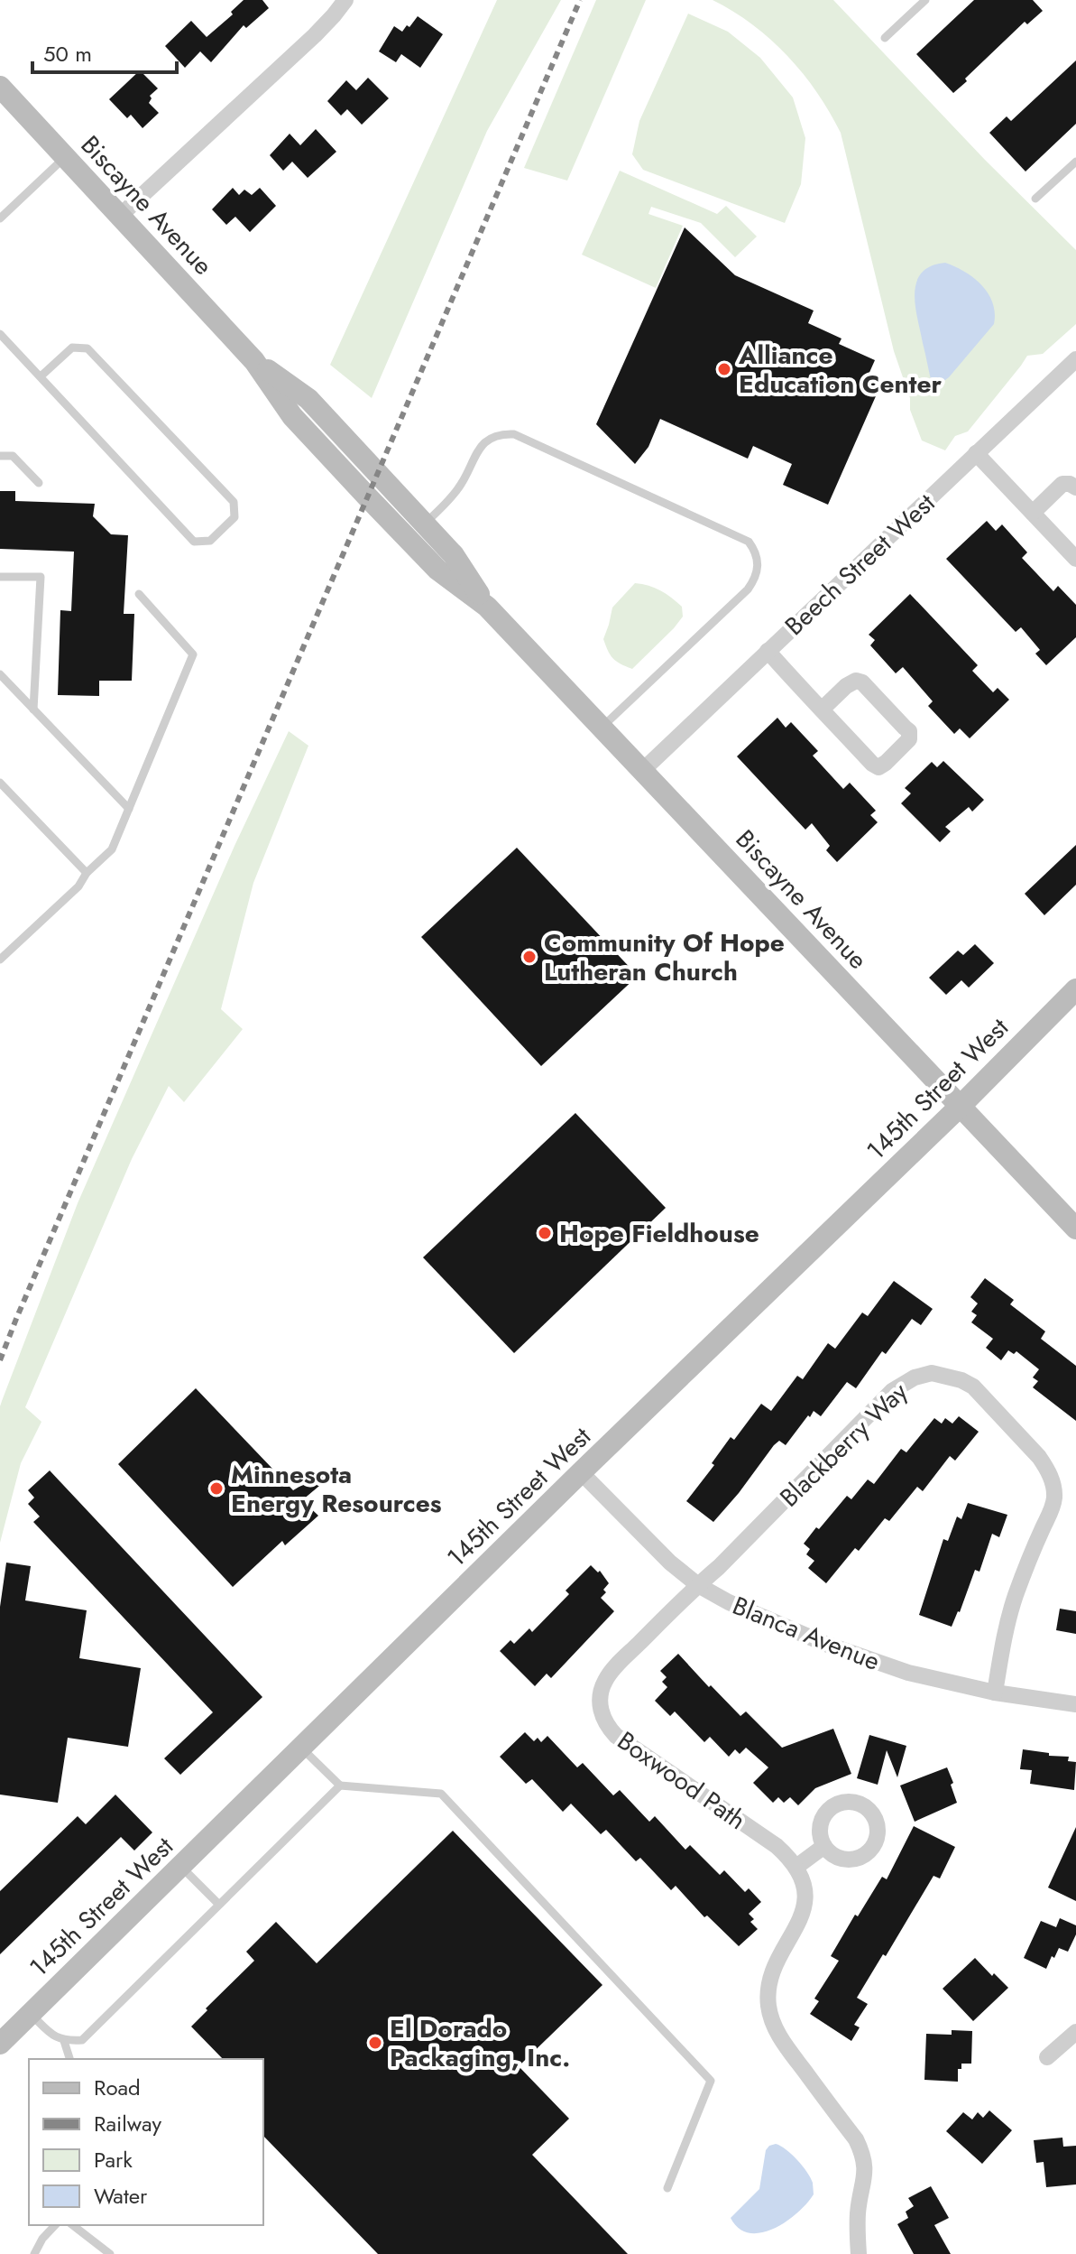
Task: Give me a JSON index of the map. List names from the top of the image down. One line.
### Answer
{"streets":{"street":["Biscayne Avenue","Beech Street West","145th Street West","Blackberry Way","Blanca Avenue","Boxwood Path"]},"crossings":[["Biscayne Avenue","Beech Street West"],["Biscayne Avenue","145th Street West"],["145th Street West","Blanca Avenue"],["Blackberry Way","Blanca Avenue"],["Blackberry Way","Boxwood Path"],["Blanca Avenue","Boxwood Path"]],"places":["Alliance Education Center","Community Of Hope Lutheran Church","Hope Fieldhouse","Minnesota Energy Resources","El Dorado Packaging, Inc."],"legend":["Road","Railway","Park","Water"],"scale_bar":"50 m"}
